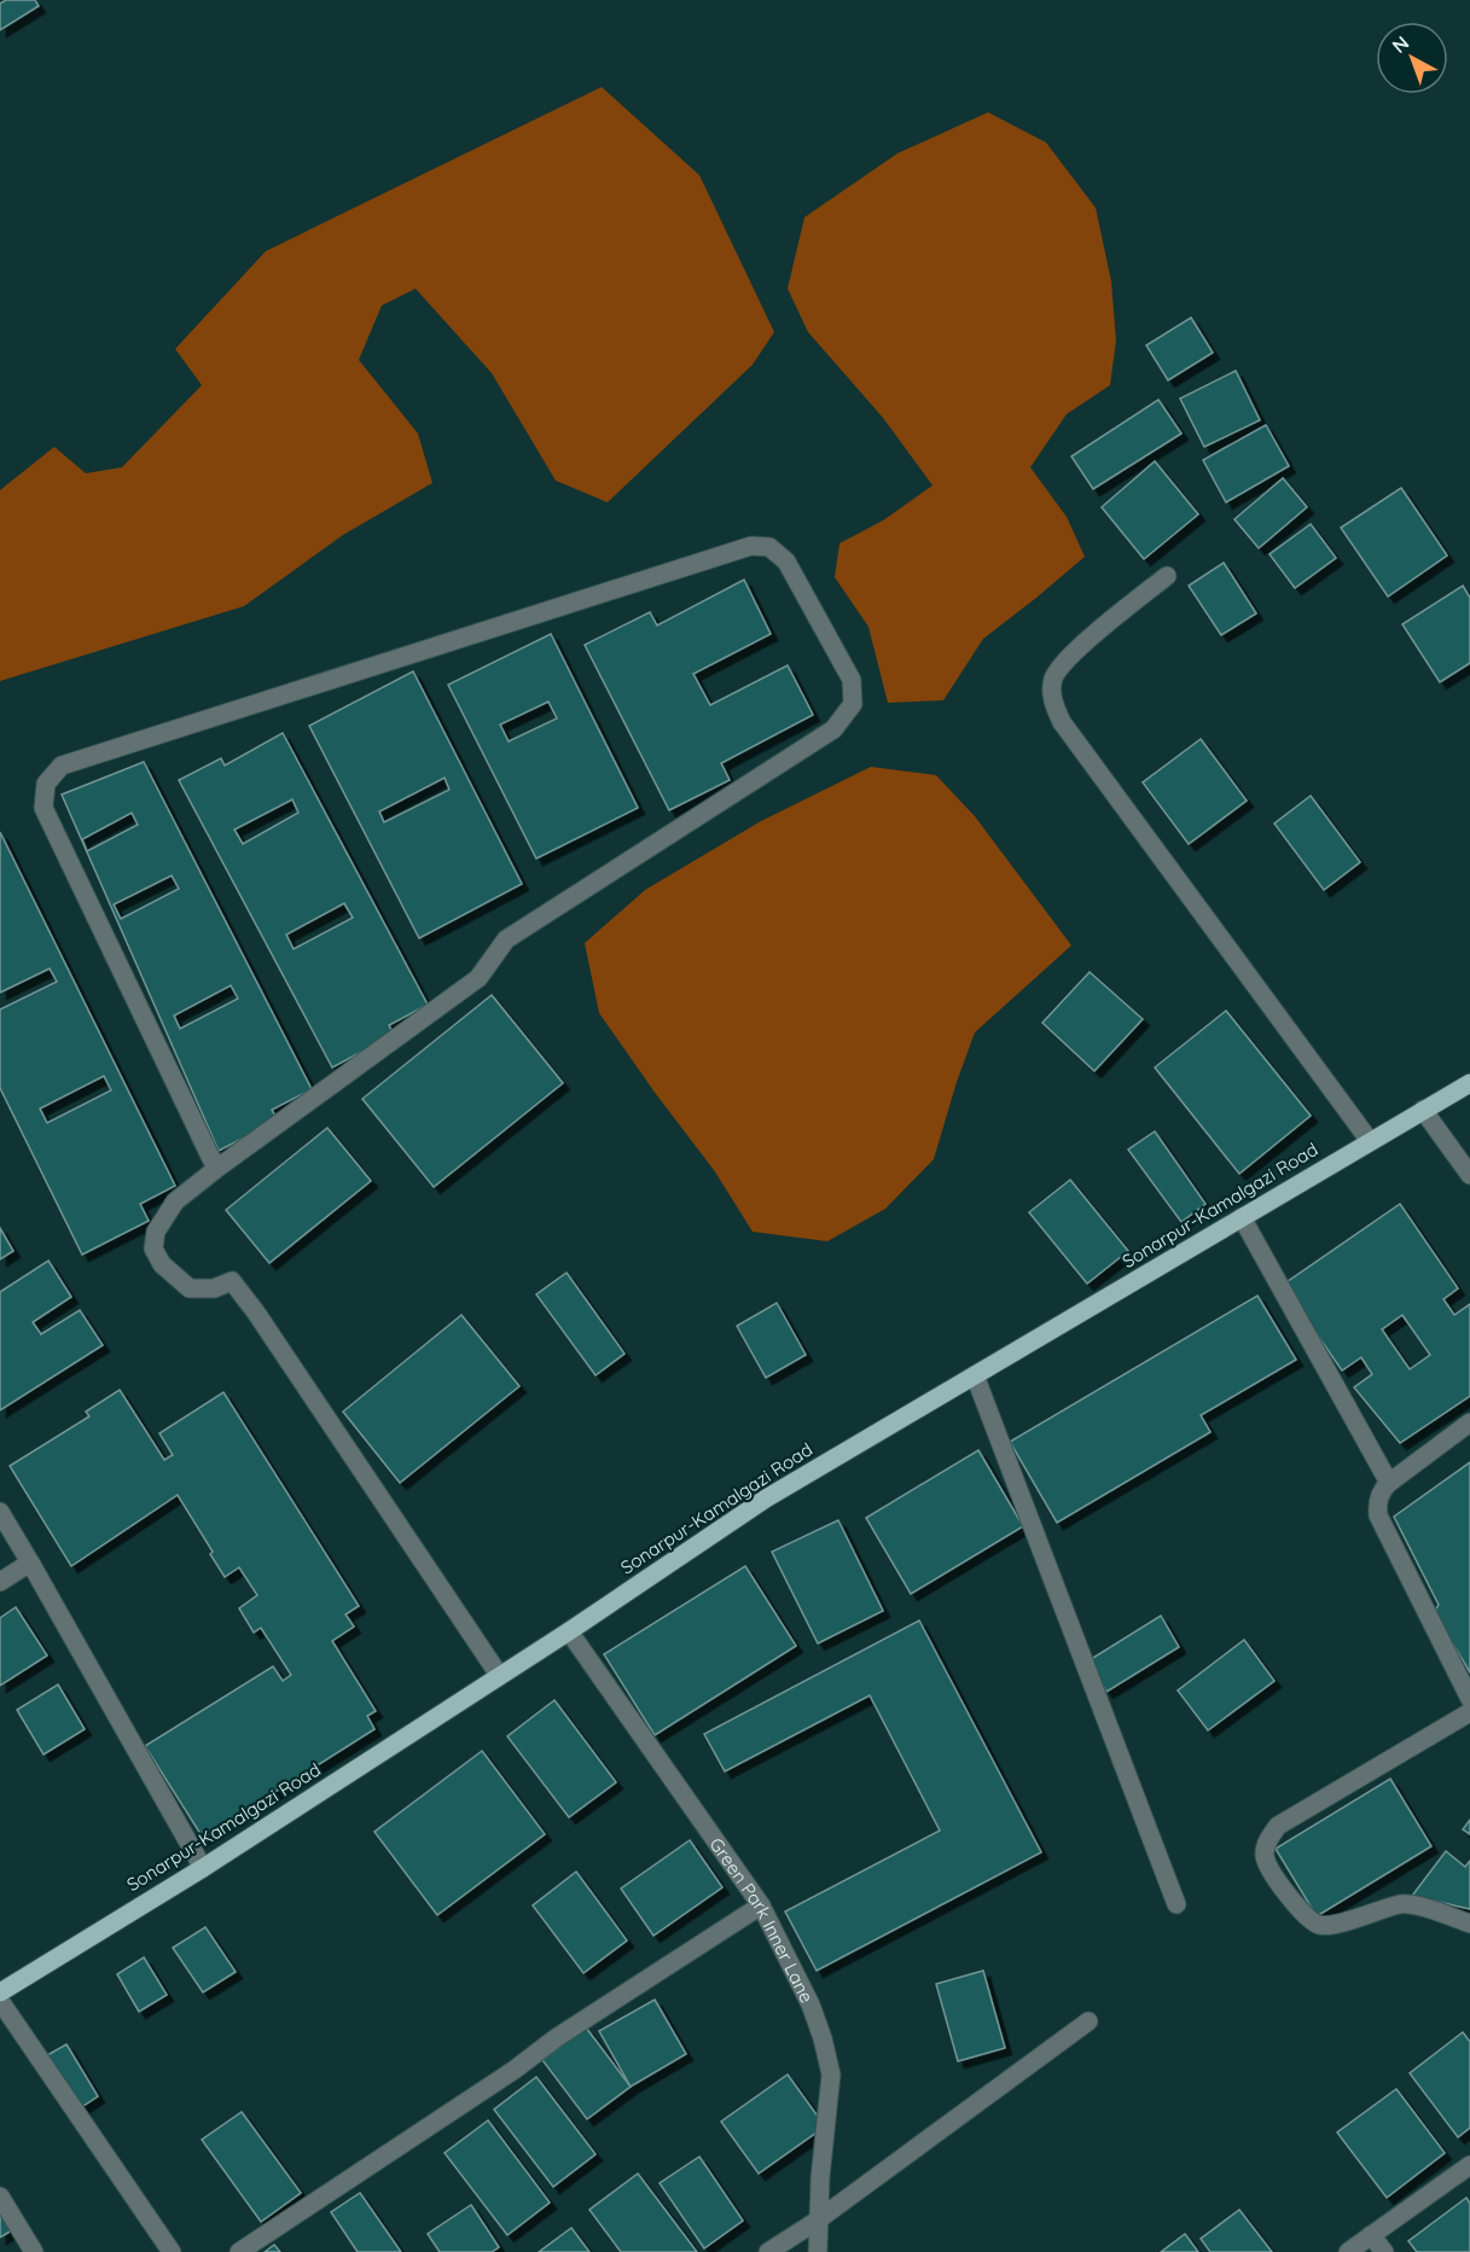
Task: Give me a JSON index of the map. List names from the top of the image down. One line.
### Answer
{"streets":{"main road":["Sonarpur-Kamalgazi Road"],"street":["Green Park Inner Lane"]},"crossings":[["Sonarpur-Kamalgazi Road","Green Park Inner Lane"]],"north":"top left"}
